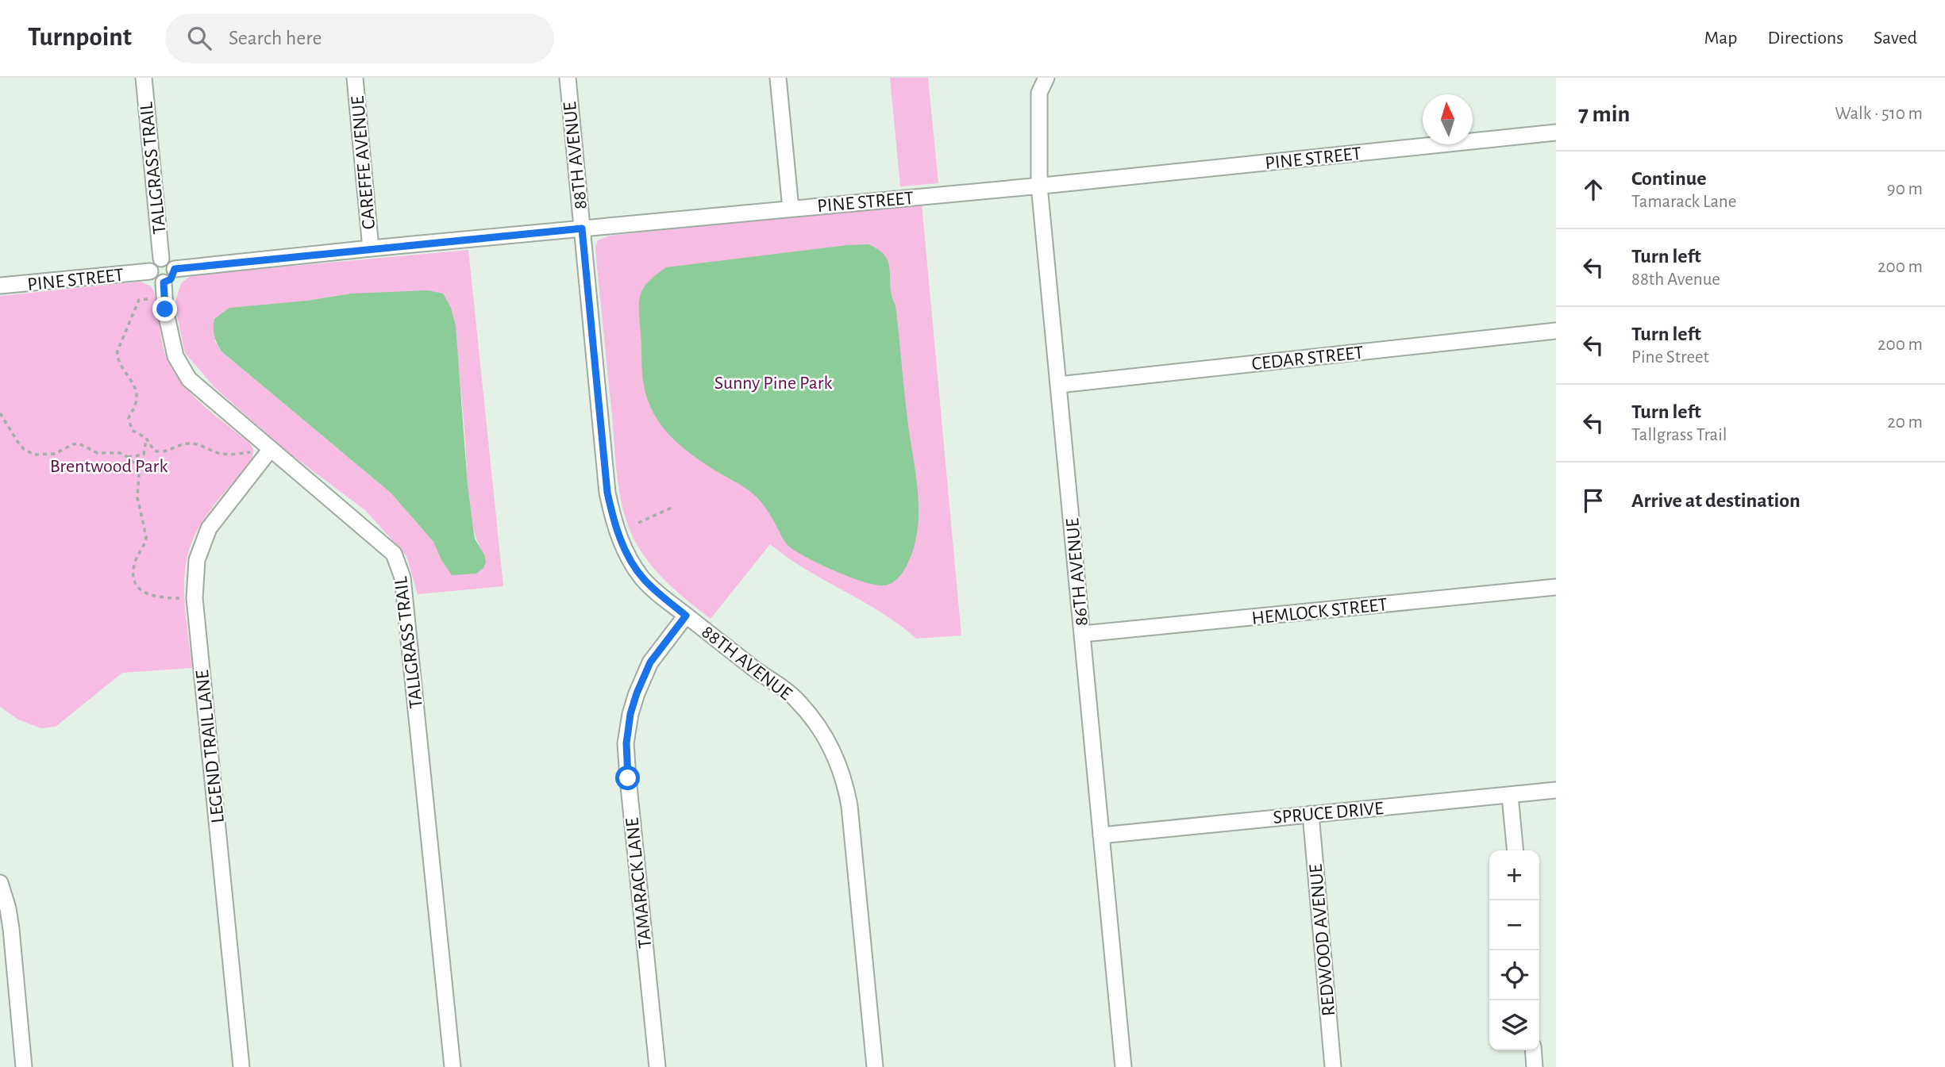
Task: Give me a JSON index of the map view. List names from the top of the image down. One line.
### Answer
{"streets":{"street":["88TH AVENUE","PINE STREET","CAREFFE AVENUE","TALLGRASS TRAIL","CEDAR STREET","86TH AVENUE","HEMLOCK STREET","LEGEND TRAIL LANE","SPRUCE DRIVE","TAMARACK LANE","REDWOOD AVENUE"]},"crossings":[["88TH AVENUE","PINE STREET"],["88TH AVENUE","TAMARACK LANE"],["PINE STREET","CAREFFE AVENUE"],["PINE STREET","TALLGRASS TRAIL"],["PINE STREET","86TH AVENUE"],["TALLGRASS TRAIL","LEGEND TRAIL LANE"],["CEDAR STREET","86TH AVENUE"],["86TH AVENUE","HEMLOCK STREET"],["86TH AVENUE","SPRUCE DRIVE"],["SPRUCE DRIVE","REDWOOD AVENUE"]],"parks":["Sunny Pine Park","Brentwood Park"],"north":"top","page":{"header":"Turnpoint","search":"Search here","nav":["Map","Directions","Saved"],"heading":["7 min","Walk · 510 m"],"list":[["Continue","Tamarack Lane","90 m"],["Turn left","88th Avenue","200 m"],["Turn left","Pine Street","200 m"],["Turn left","Tallgrass Trail","20 m"],"Arrive at destination"],"map_buttons":["+","−"]}}
